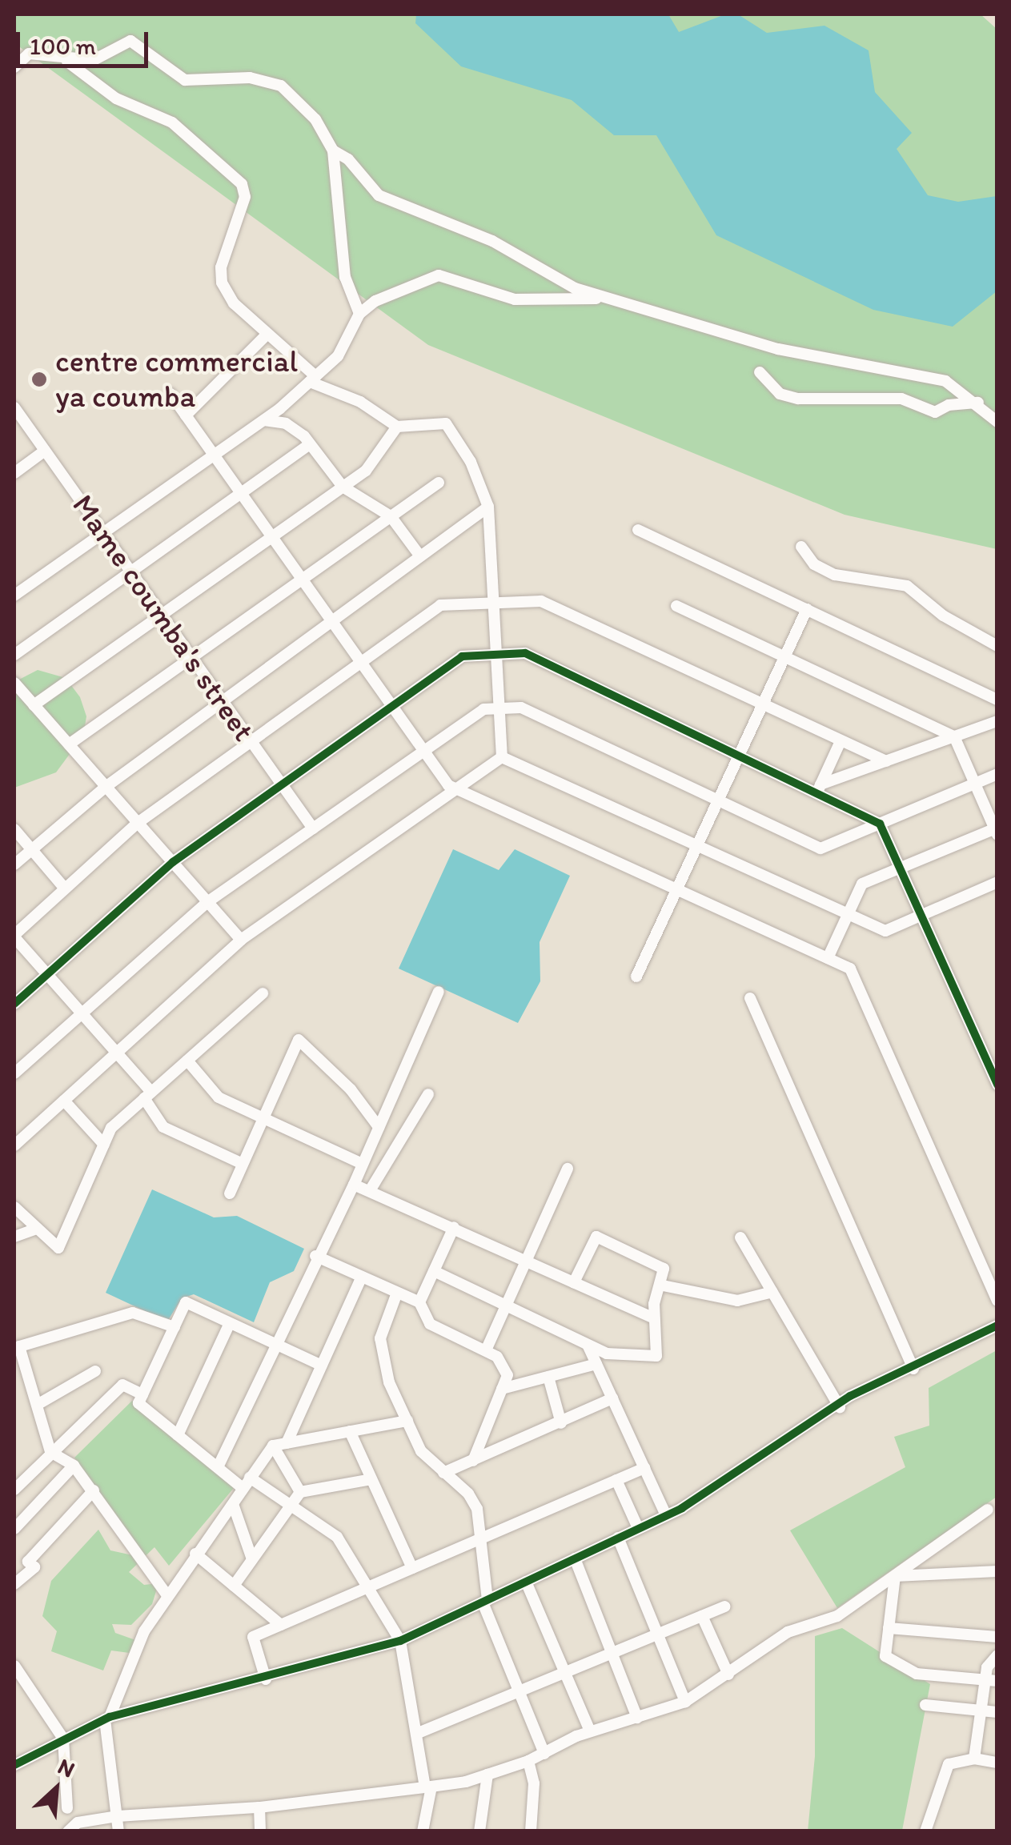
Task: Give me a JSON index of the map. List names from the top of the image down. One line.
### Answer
{"streets":{"street":["Mame coumba's street"]},"places":["centre commercial ya coumba"],"scale_bar":"100 m","north":"top right"}
